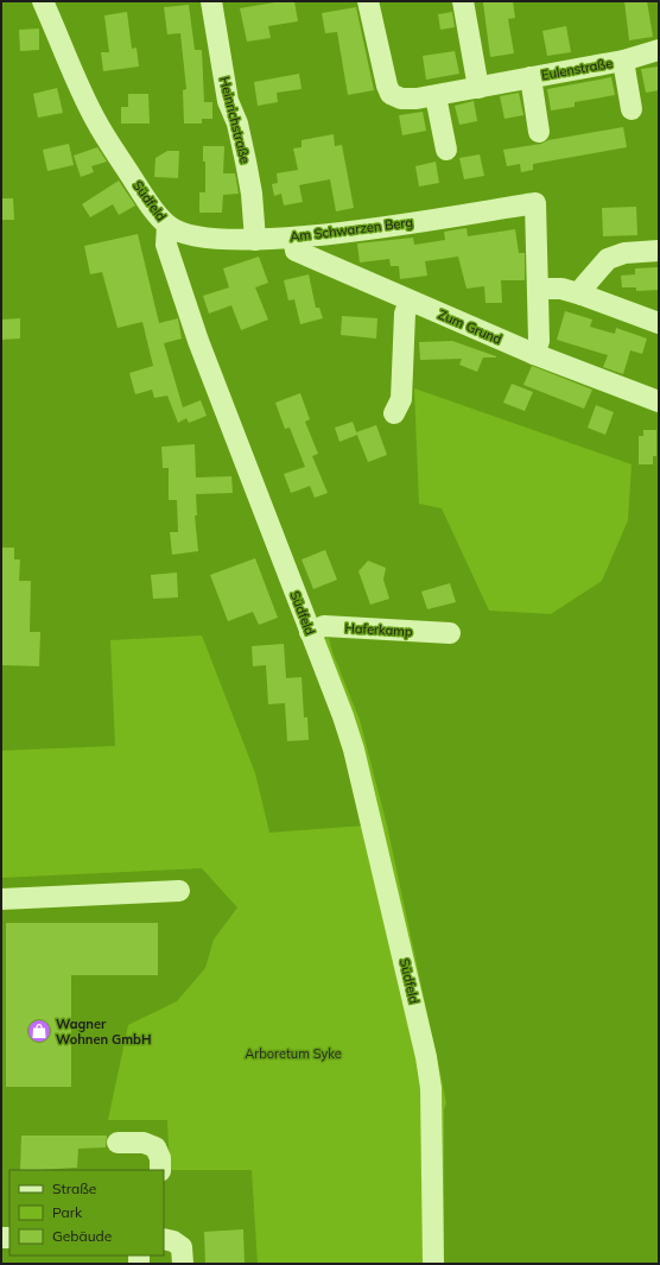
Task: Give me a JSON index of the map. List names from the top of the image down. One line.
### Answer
{"streets":{"street":["Eulenstraße","Heinrichstraße","Südfeld","Am Schwarzen Berg","Zum Grund","Haferkamp"]},"crossings":[["Heinrichstraße","Am Schwarzen Berg"],["Südfeld","Am Schwarzen Berg"],["Südfeld","Haferkamp"],["Am Schwarzen Berg","Zum Grund"]],"parks":["Arboretum Syke"],"places":{"shop":["Wagner Wohnen GmbH"]},"legend":["Straße","Park","Gebäude"]}
